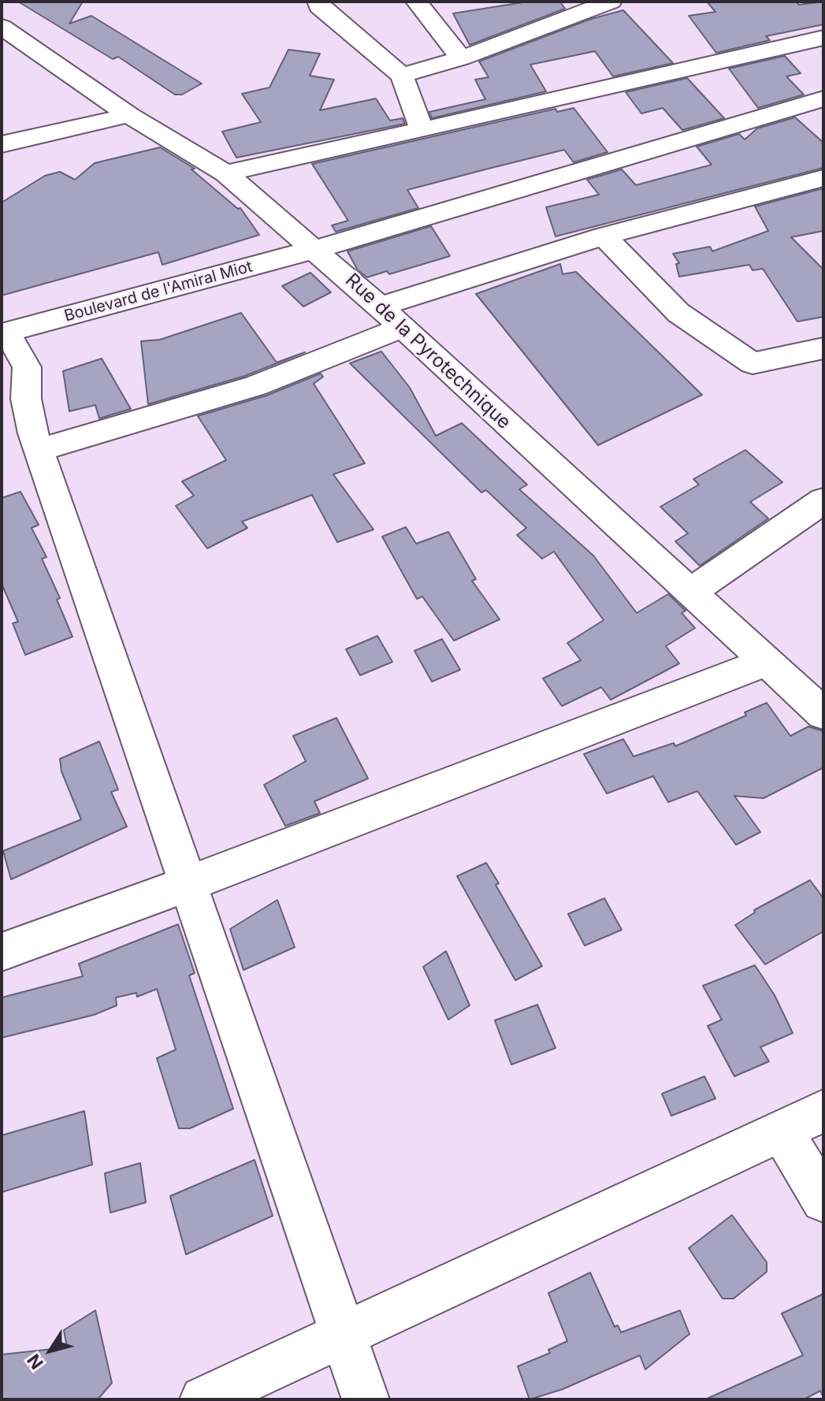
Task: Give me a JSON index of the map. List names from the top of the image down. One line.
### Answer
{"streets":{"street":["Boulevard de l'Amiral Miot","Rue de la Pyrotechnique"]},"crossings":[["Boulevard de l'Amiral Miot","Rue de la Pyrotechnique"]],"north":"bottom left"}
